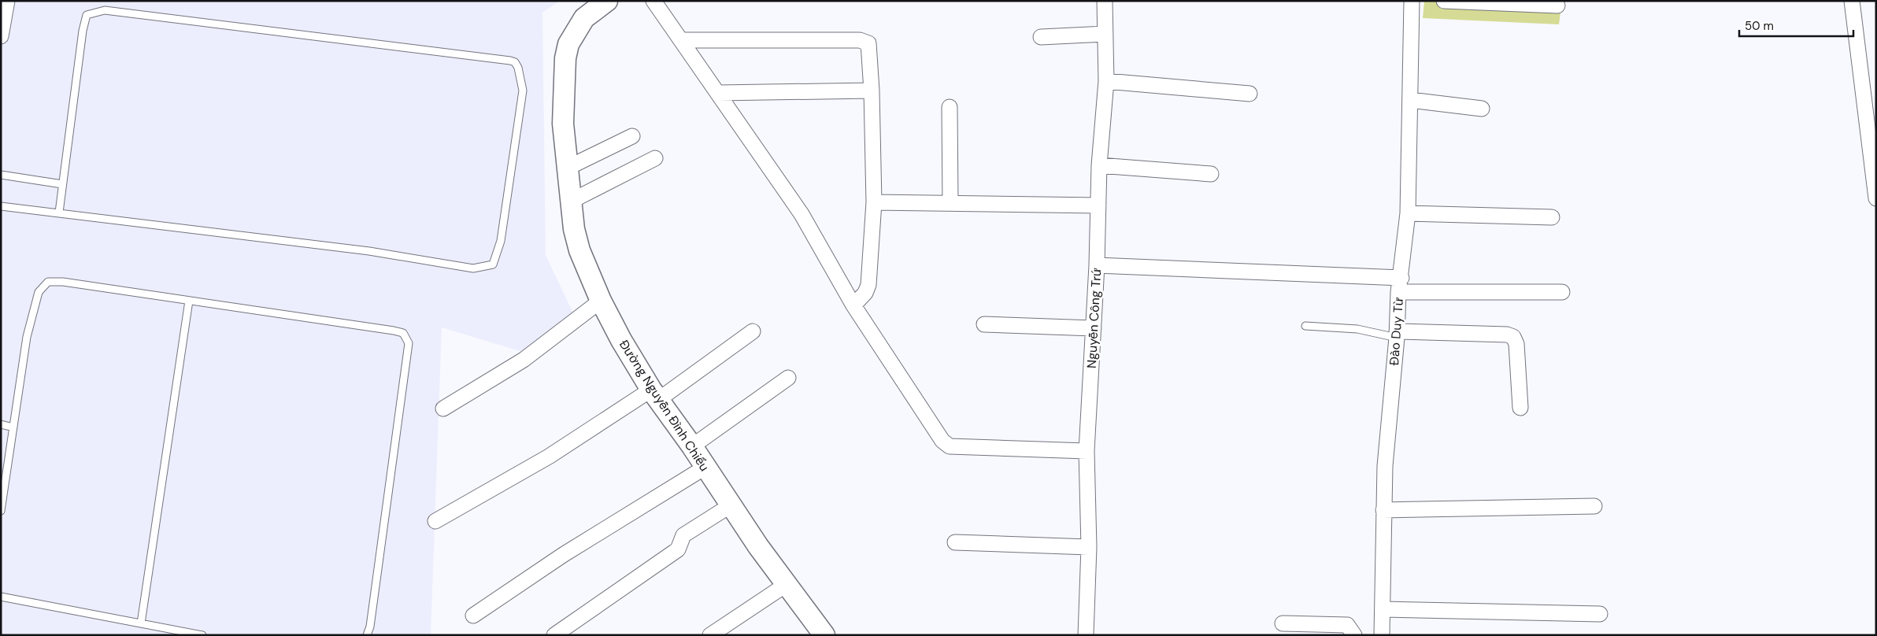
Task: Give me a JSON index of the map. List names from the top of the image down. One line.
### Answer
{"streets":{"street":["Nguyễn Công Trứ","Đào Duy Từ","Đường Nguyễn Đình Chiểu"]},"scale_bar":"50 m"}
